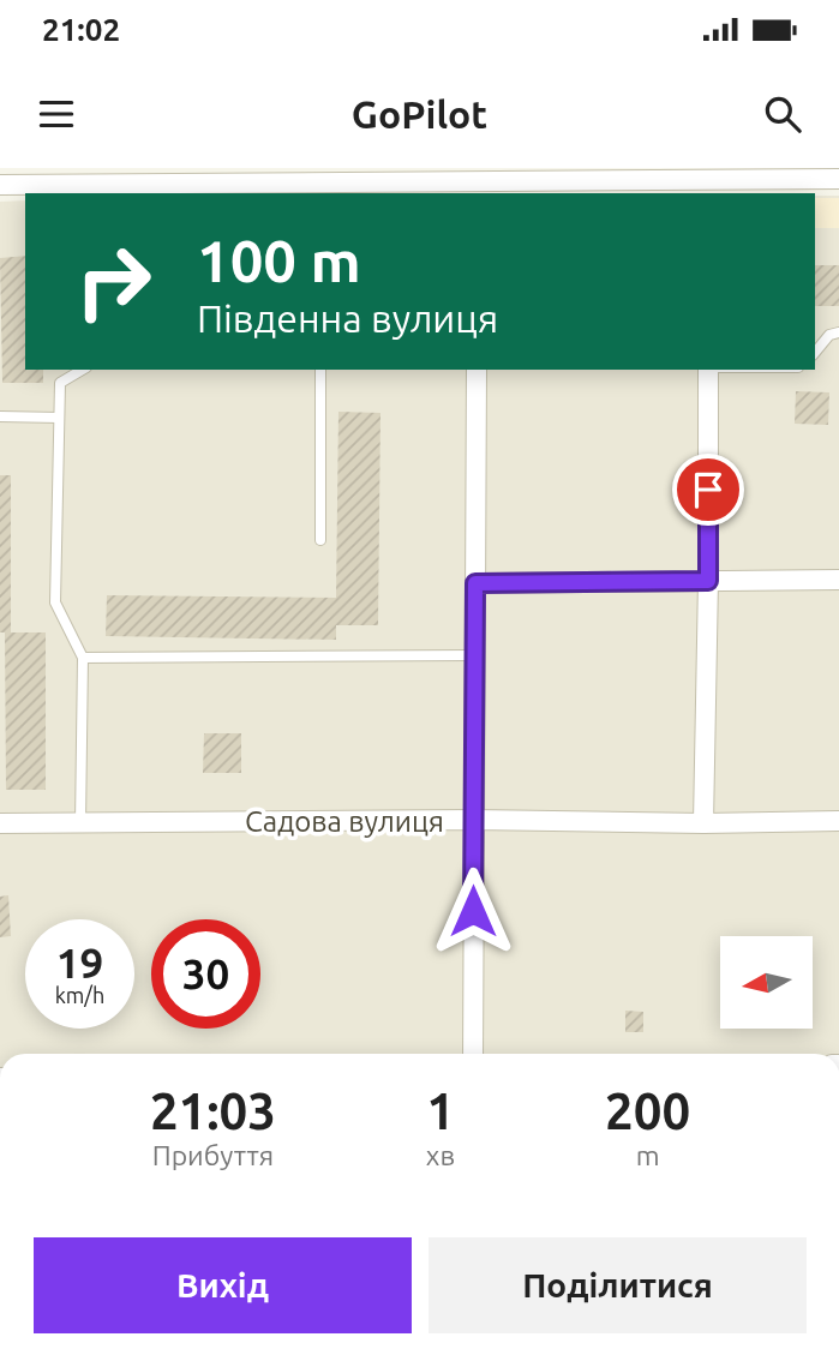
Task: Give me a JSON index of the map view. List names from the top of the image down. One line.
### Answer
{"streets":{"street":["Садова вулиця"]},"north":"left","page":{"status":"21:02","header":"GoPilot","turn":["100 m","Південна вулиця"],"speed":"19 km/h","limit":"30","eta":["21:03","Прибуття","1","хв","200","m"],"buttons":["Вихід","Поділитися"]}}
